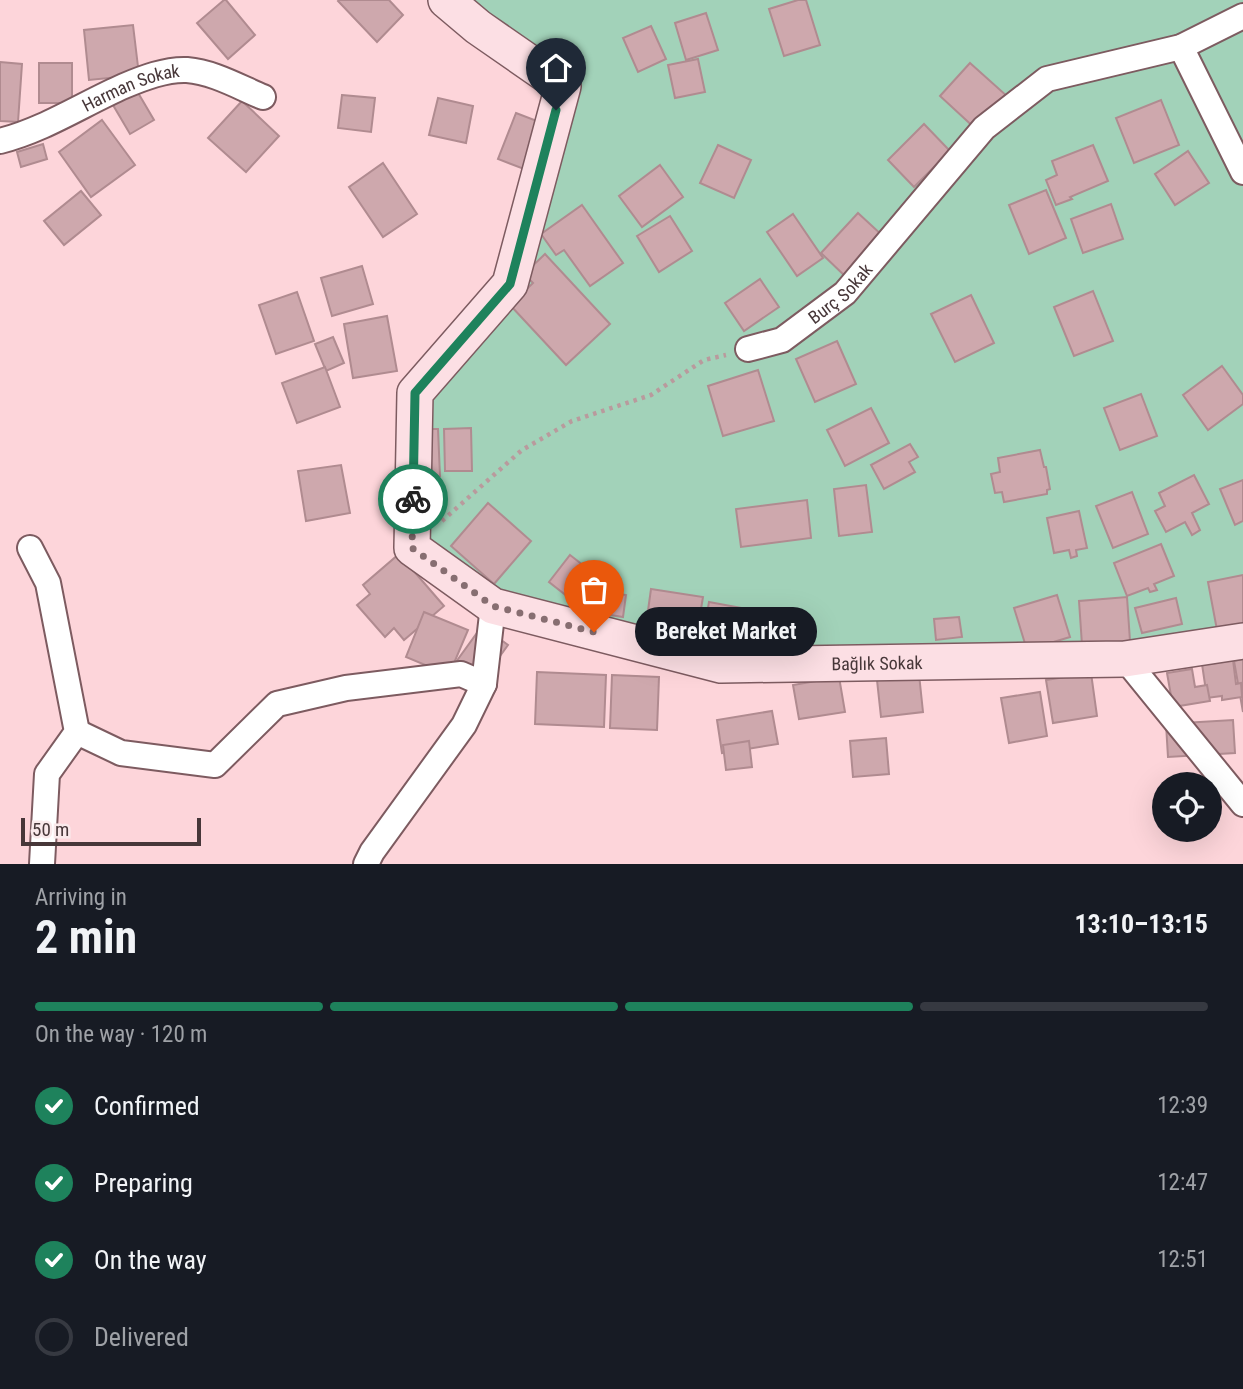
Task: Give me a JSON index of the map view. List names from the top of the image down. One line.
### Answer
{"streets":{"street":["Harman Sokak","Burç Sokak","Bağlık Sokak"]},"places":["Bereket Market"],"scale_bar":"50 m","page":{"bubble":"Bereket Market","scale":"50 m","heading":["2 min","Arriving in","13:10–13:15"],"bar":"On the way · 120 m","list":[["Confirmed","12:39"],["Preparing","12:47"],["On the way","12:51"],"Delivered"]}}
